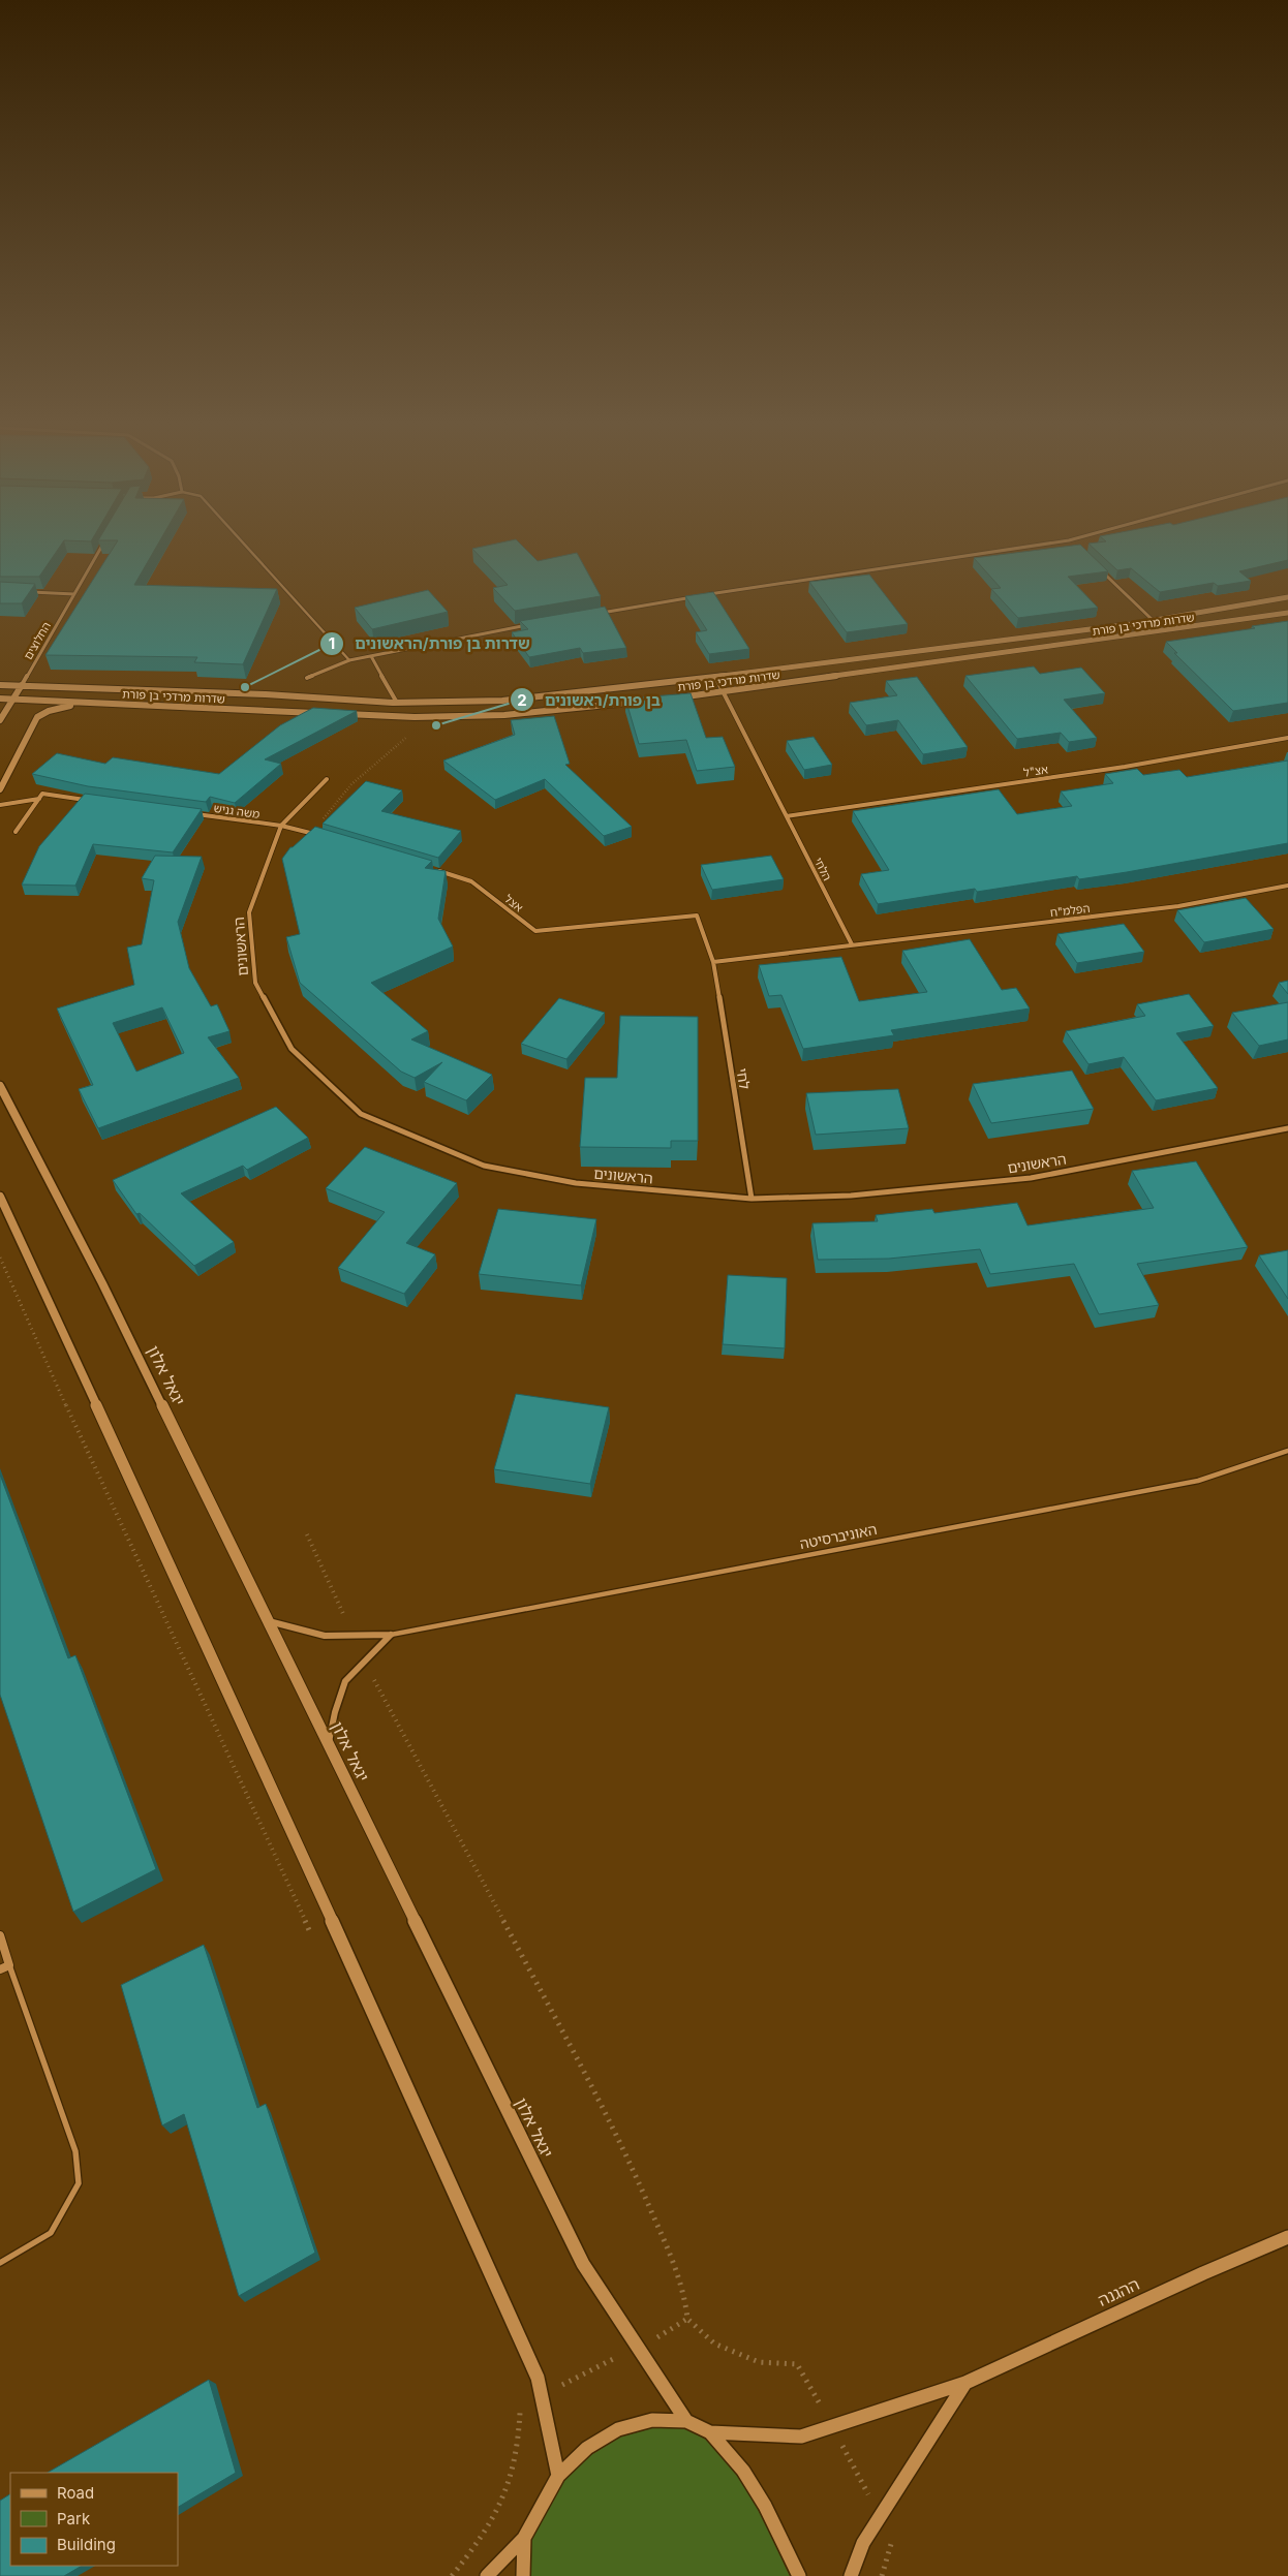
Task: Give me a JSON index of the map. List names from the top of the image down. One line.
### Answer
{"streets":{"street":["שדרות מרדכי בן פורת","החלוצים","אצ\"ל","משה גניש","הלחי","אצל","הפלמ\"ח","הראשונים","לחי","יגאל אלון","האוניברסיטה","ההגנה"]},"crossings":[["שדרות מרדכי בן פורת","החלוצים"],["שדרות מרדכי בן פורת","הלחי"],["אצ\"ל","הלחי"],["משה גניש","הראשונים"],["הלחי","הפלמ\"ח"],["אצל","לחי"],["הראשונים","לחי"],["יגאל אלון","האוניברסיטה"]],"places":["שדרות בן פורת/הראשונים","בן פורת/ראשונים"],"legend":["Road","Park","Building"]}
